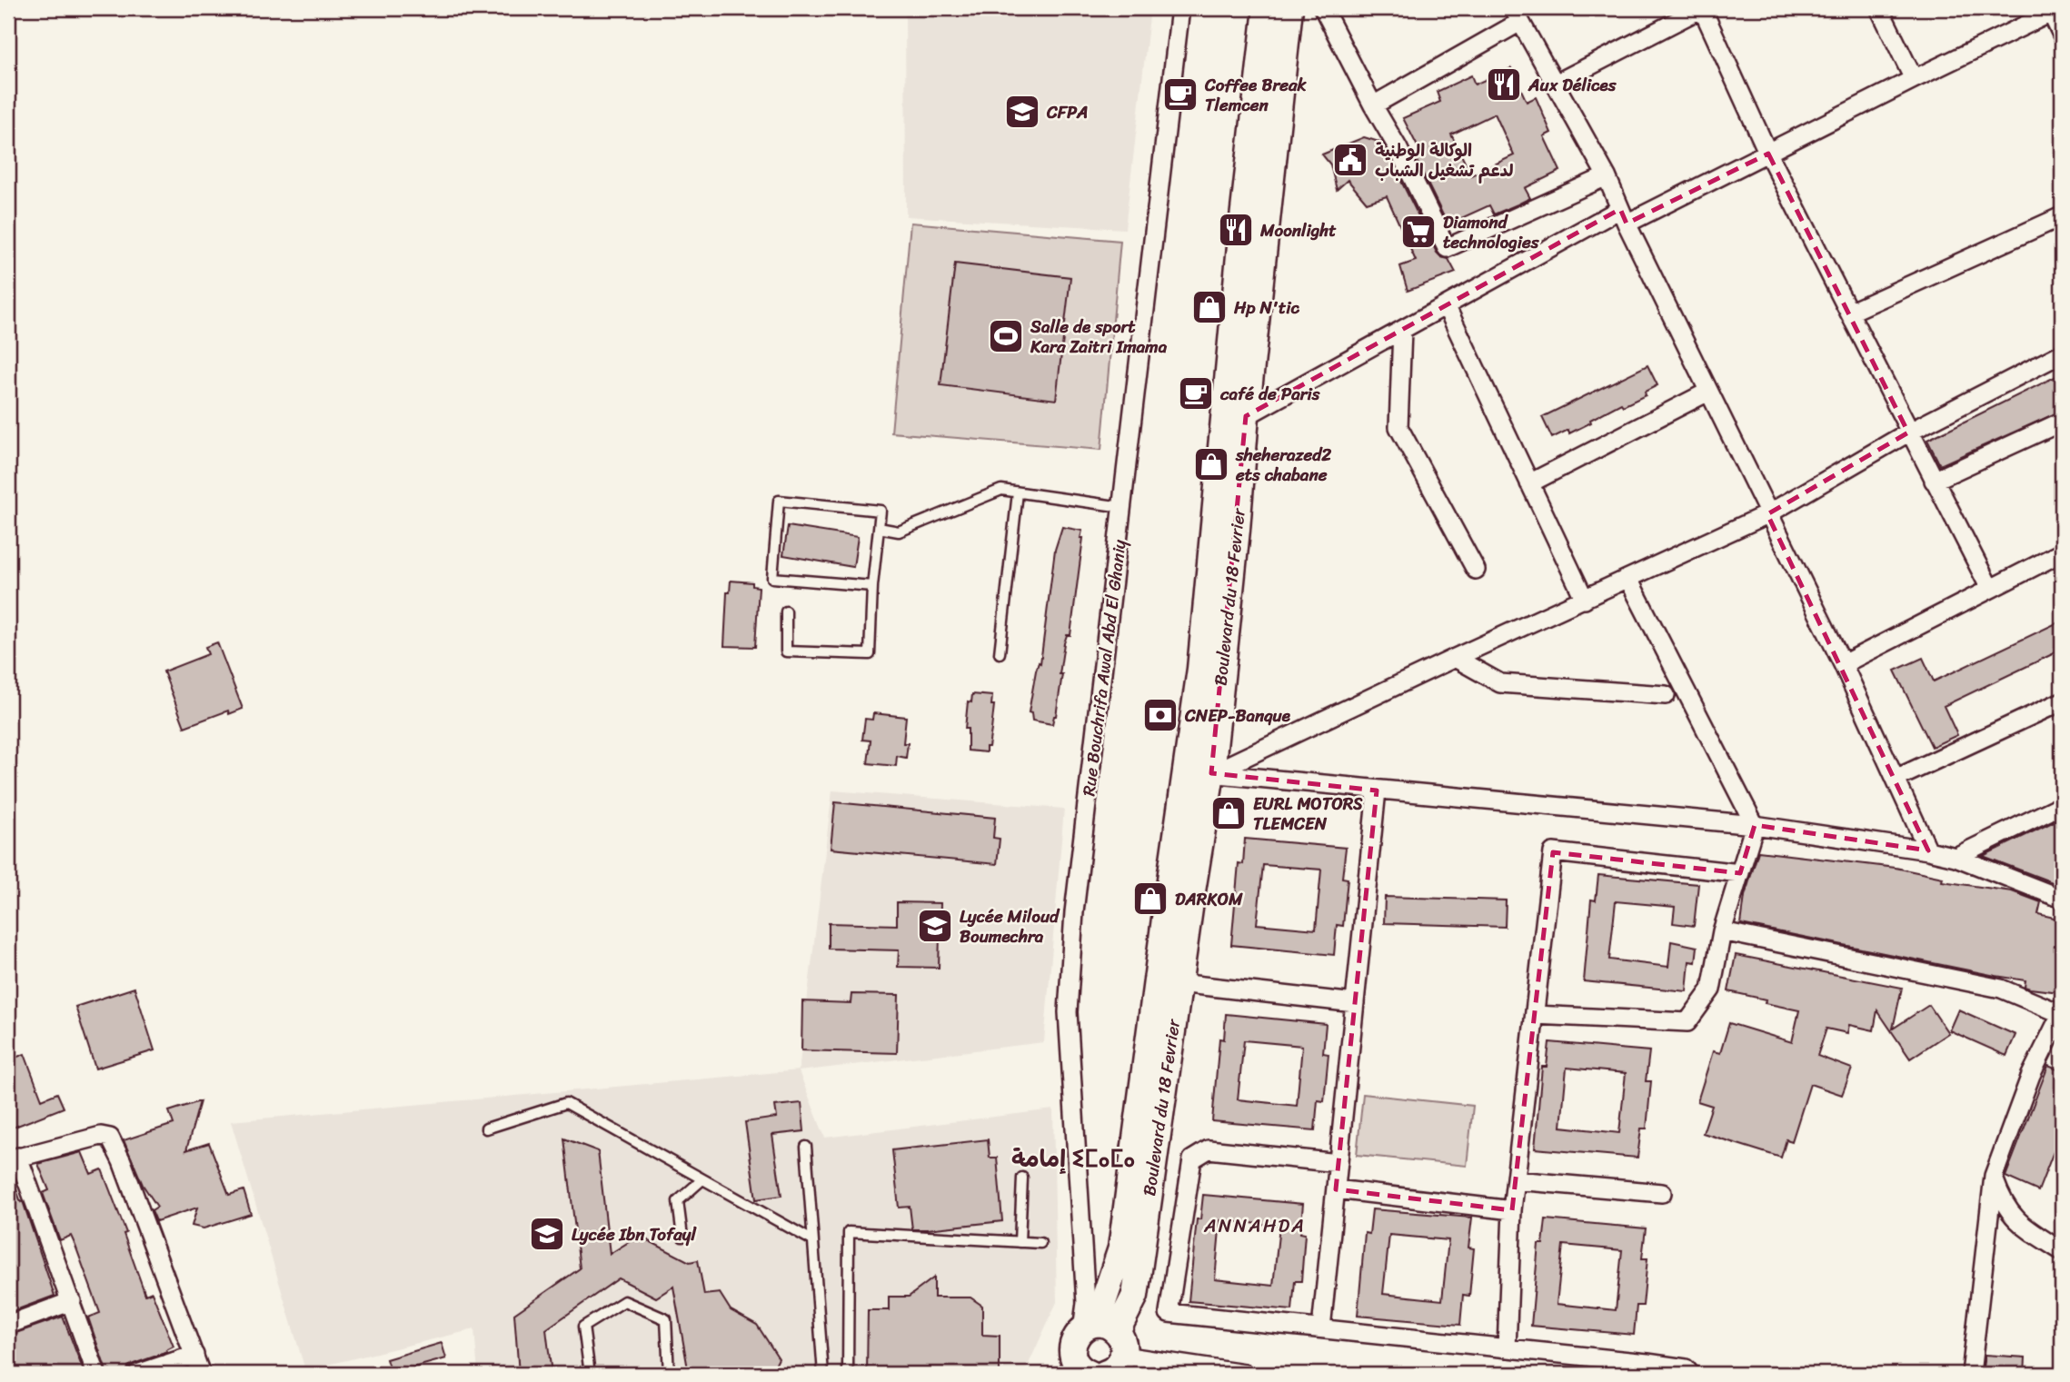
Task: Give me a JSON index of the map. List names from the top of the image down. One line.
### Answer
{"streets":{"main road":["Boulevard du 18 Fevrier"],"street":["Rue Bouchrifa Awal Abd El Ghaniy"]},"crossings":[["Boulevard du 18 Fevrier","Rue Bouchrifa Awal Abd El Ghaniy"]],"districts":["إمامة ⵉⵎⴰⵎⴰ","ANNAHDA"],"places":{"restaurant":["Aux Délices","Moonlight"],"cafe":["Coffee Break Tlemcen","café de Paris"],"school or university":["CFPA","Lycée Miloud Boumechra","Lycée Ibn Tofayl"],"public building":["الوكالة الوطنية لدعم تشغيل الشباب"],"supermarket":["Diamond technologies"],"shop":["Hp N'tic","sheherazed2 ets chabane","EURL MOTORS TLEMCEN","DARKOM"],"sports":["Salle de sport Kara Zaitri Imama"],"bank":["CNEP-Banque"]}}
